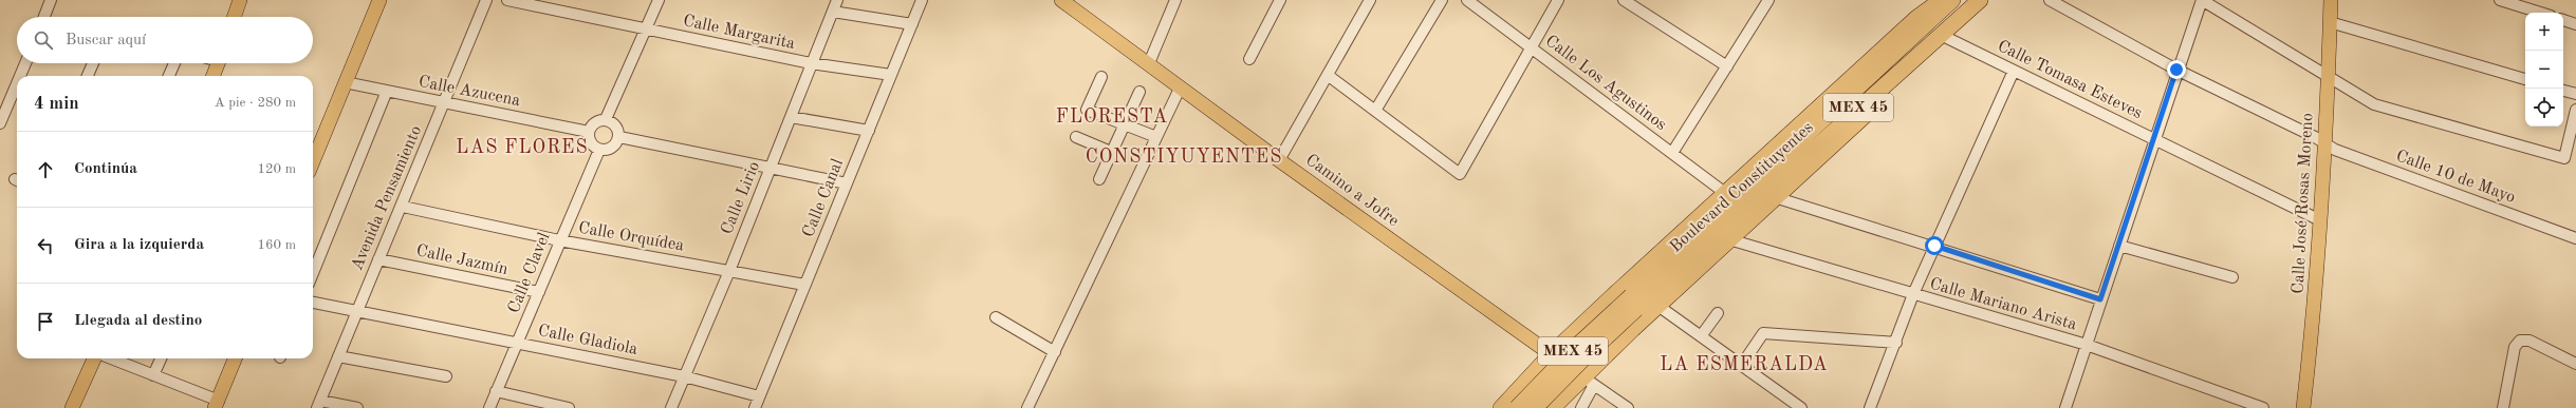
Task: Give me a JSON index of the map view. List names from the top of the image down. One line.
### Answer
{"streets":{"highway":["MEX 45","Boulevard Constituyentes"],"main road":["Camino a Jofre","Calle José Rosas Moreno"],"street":["Calle Margarita","Calle Tomasa Esteves","Calle Los Agustinos","Calle Azucena","Calle 10 de Mayo","Avenida Pensamiento","Calle Lirio","Calle Canal","Calle Orquídea","Calle Jazmín","Calle Clavel","Calle Mariano Arista","Calle Gladiola"]},"crossings":[["Calle Margarita","Calle Lirio"],["Calle Margarita","Calle Canal"],["Calle Tomasa Esteves","Boulevard Constituyentes"],["Calle Tomasa Esteves","Calle José Rosas Moreno"],["Calle Los Agustinos","Boulevard Constituyentes"],["Calle Azucena","Avenida Pensamiento"],["Calle Azucena","Calle Clavel"],["Calle 10 de Mayo","Calle José Rosas Moreno"],["Avenida Pensamiento","Calle Orquídea"],["Avenida Pensamiento","Calle Jazmín"],["Avenida Pensamiento","Calle Gladiola"],["Calle Lirio","Calle Orquídea"],["Calle Lirio","Calle Gladiola"],["Calle Canal","Calle Orquídea"],["Calle Canal","Calle Gladiola"],["Calle Orquídea","Calle Clavel"],["Calle Jazmín","Calle Clavel"],["Calle Clavel","Calle Gladiola"]],"districts":["FLORESTA","LAS FLORES","CONSTIYUYENTES","LA ESMERALDA"],"page":{"map_buttons":["+","−"],"search":"Buscar aquí","heading":["4 min","A pie · 280 m"],"list":[["Continúa","120 m"],["Gira a la izquierda","160 m"],"Llegada al destino"]}}
